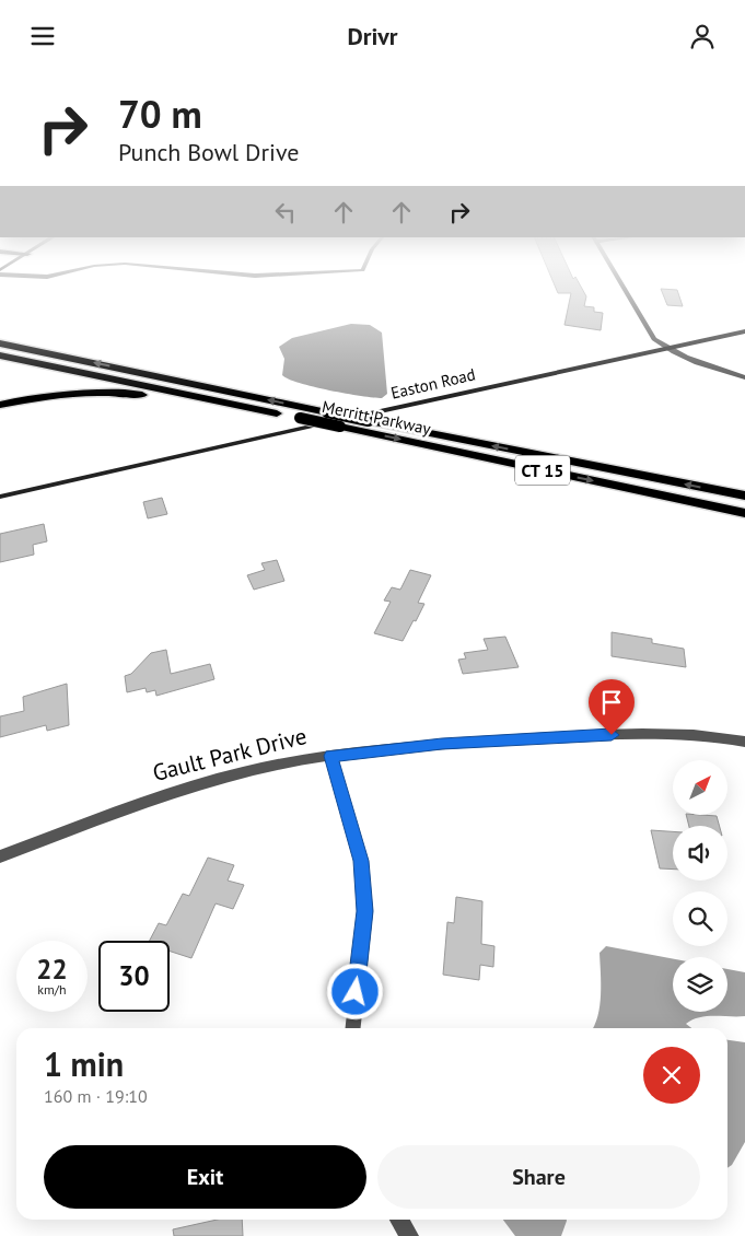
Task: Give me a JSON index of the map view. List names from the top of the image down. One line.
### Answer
{"streets":{"highway":["Merritt Parkway","CT 15"],"main road":["Easton Road"],"street":["Gault Park Drive"]},"north":"top right","page":{"header":"Drivr","turn":["70 m","Punch Bowl Drive"],"speed":"22 km/h","limit":"30","heading":["1 min","160 m · 19:10"],"buttons":["Exit","Share"]}}
